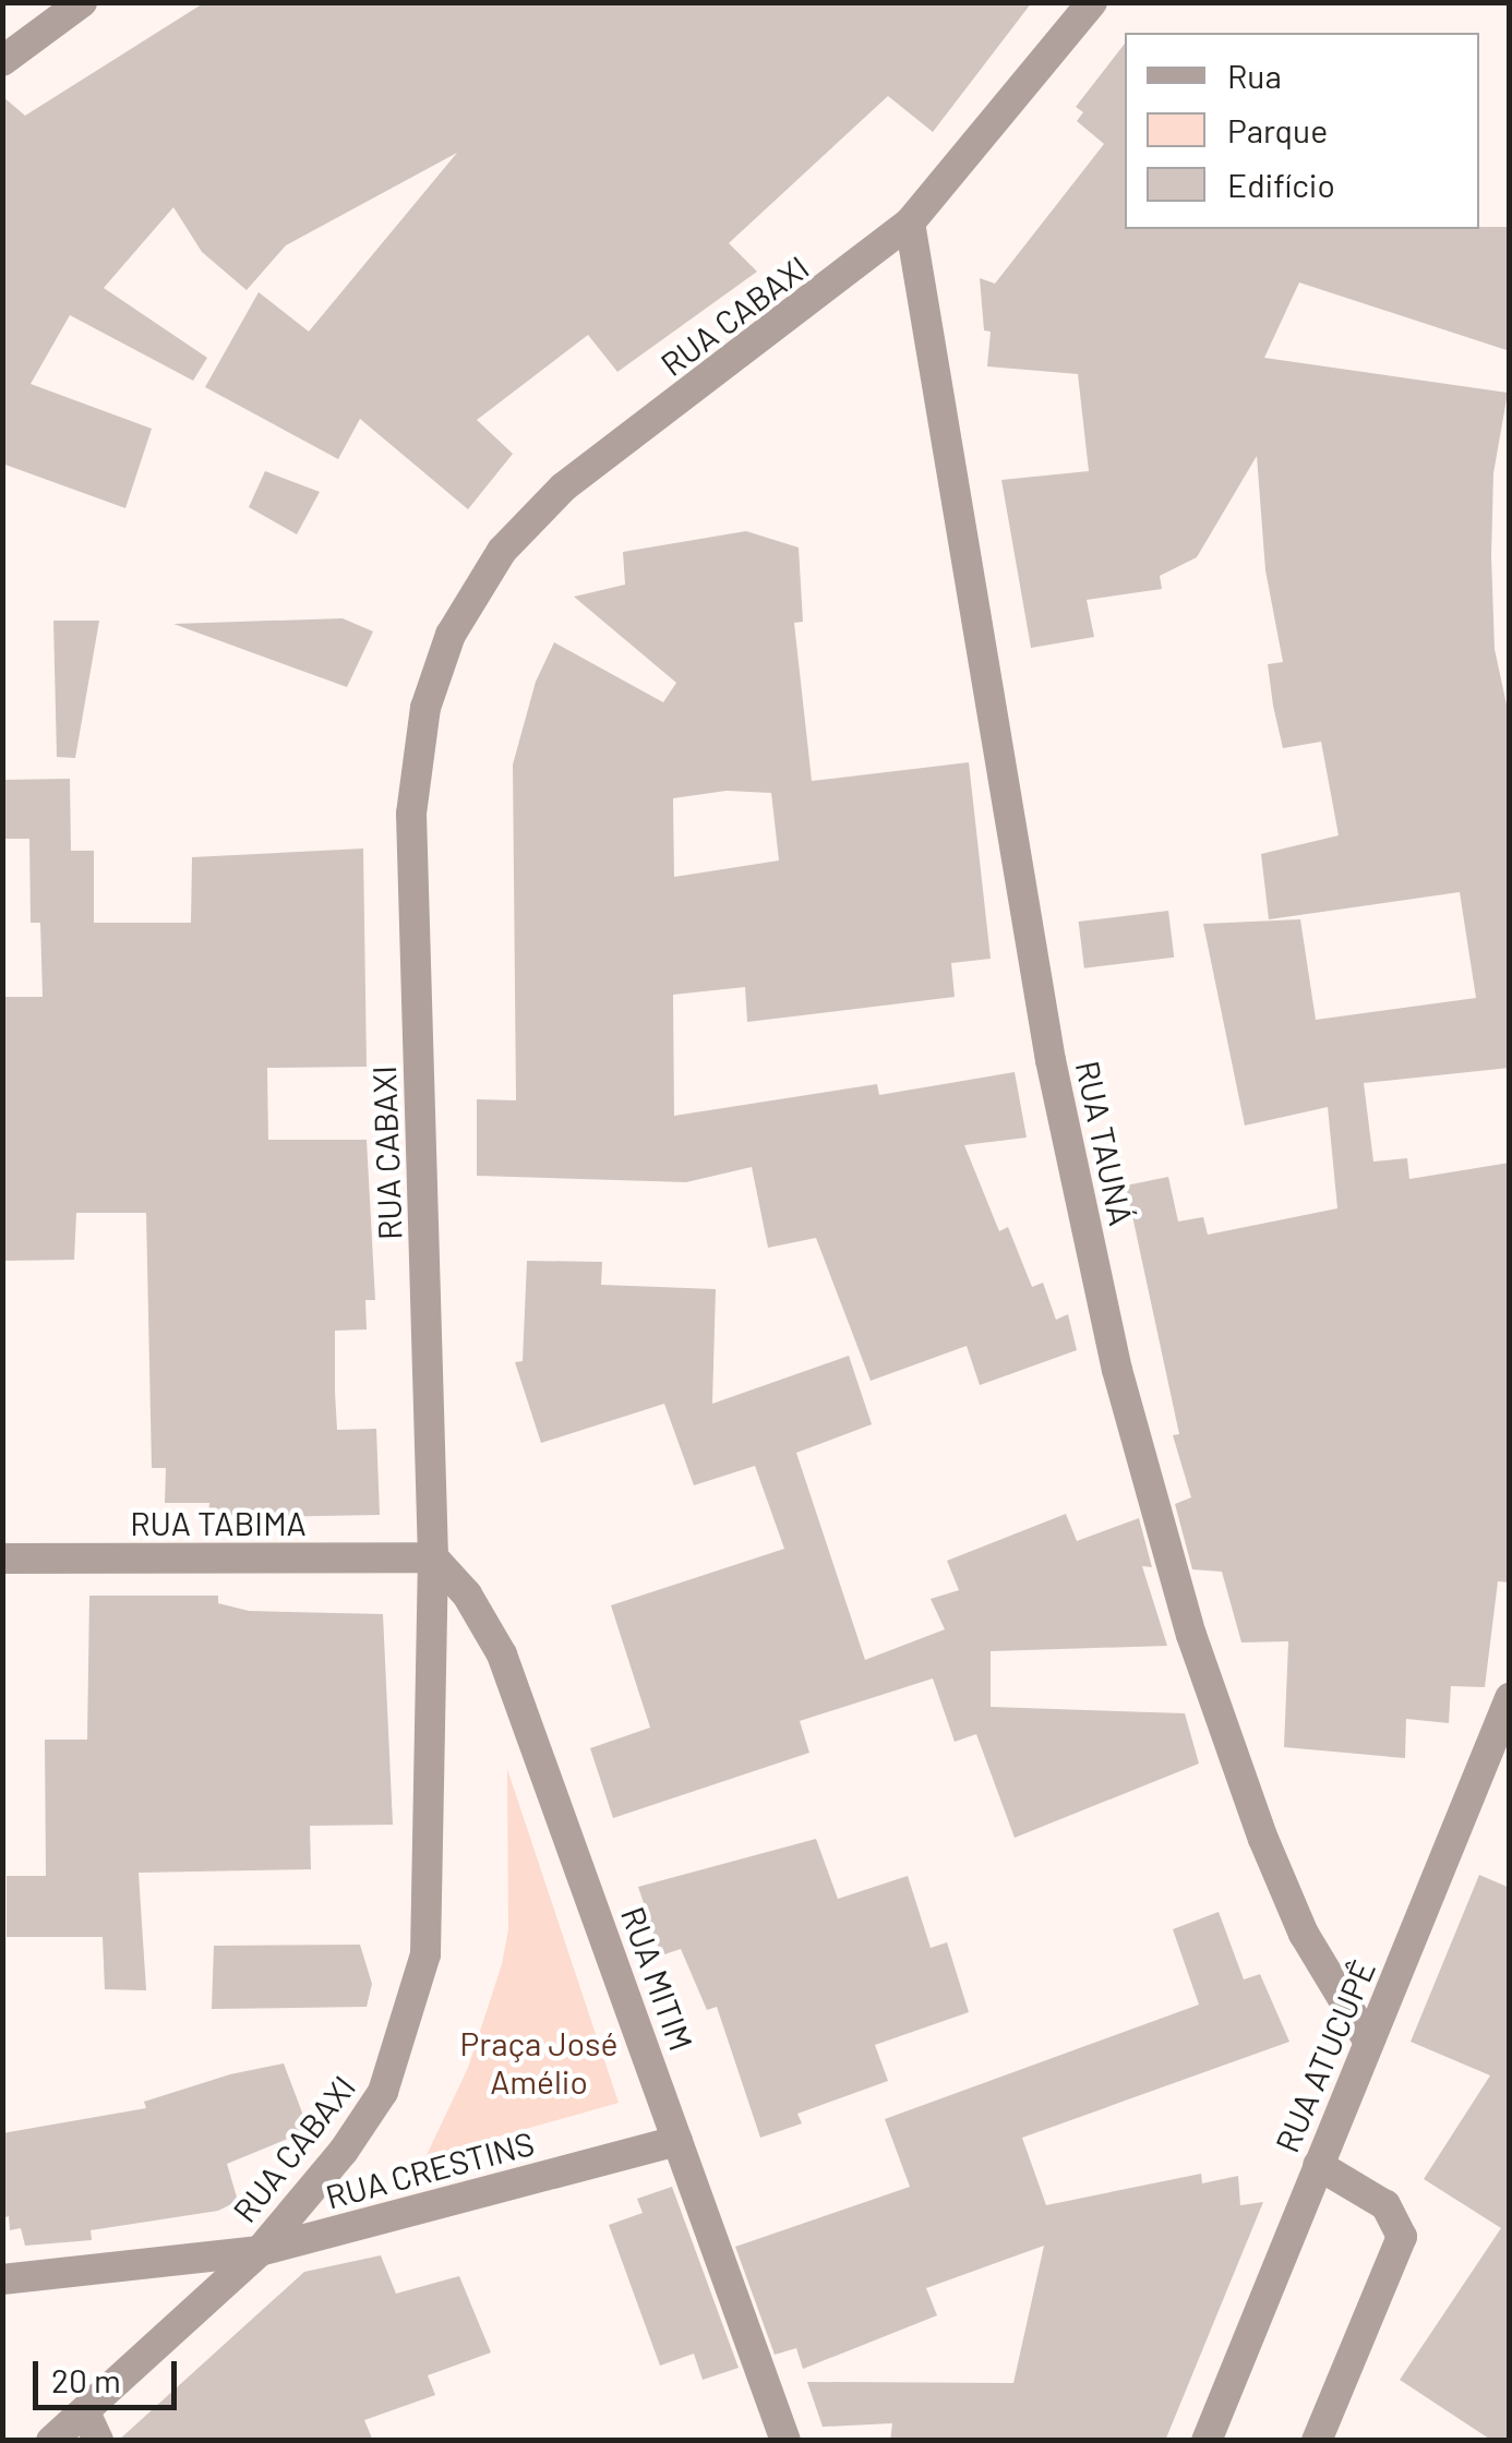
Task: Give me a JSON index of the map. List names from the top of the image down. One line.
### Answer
{"streets":{"street":["RUA CABAXI","RUA TAUNÁ","RUA TABIMA","RUA MITIM","RUA ATUCUPÊ","RUA CRESTINS"]},"crossings":[["RUA CABAXI","RUA TAUNÁ"],["RUA CABAXI","RUA TABIMA"],["RUA CABAXI","RUA MITIM"],["RUA CABAXI","RUA CRESTINS"],["RUA TAUNÁ","RUA ATUCUPÊ"],["RUA TABIMA","RUA MITIM"],["RUA MITIM","RUA CRESTINS"]],"parks":["Praça José Amélio"],"legend":["Rua","Parque","Edifício"],"scale_bar":"20 m"}
